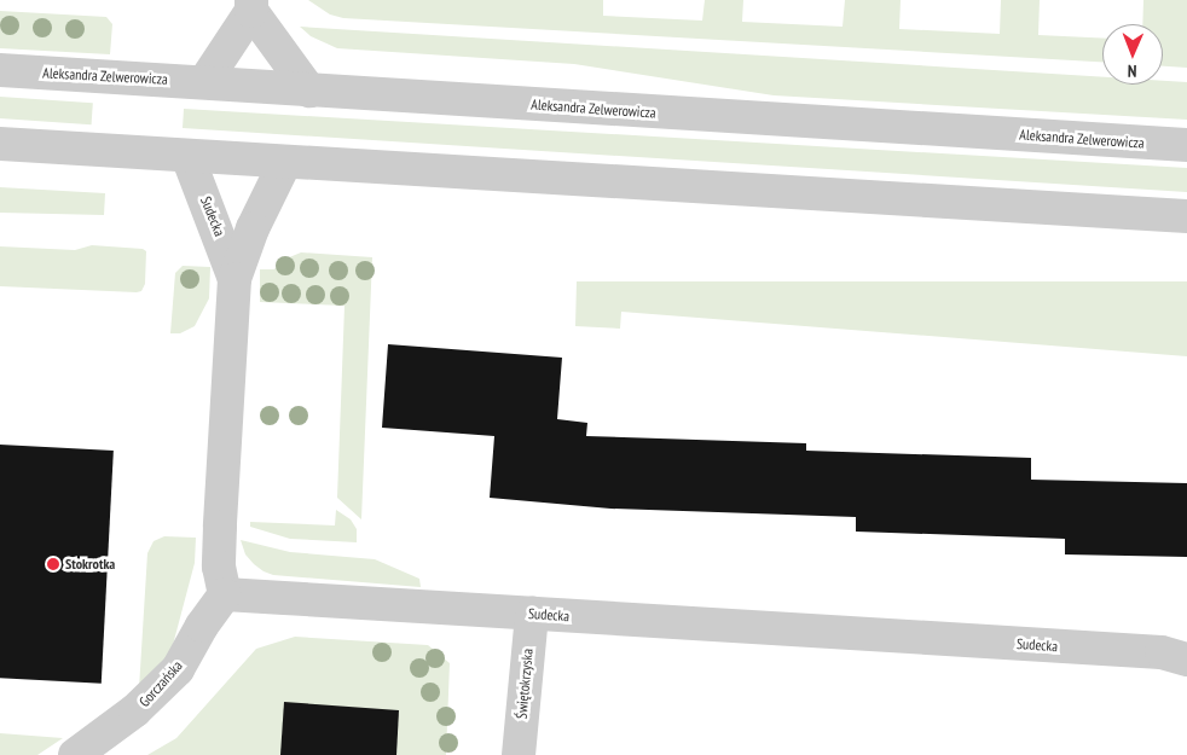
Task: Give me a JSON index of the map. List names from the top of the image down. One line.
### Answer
{"streets":{"street":["Aleksandra Zelwerowicza","Sudecka","Gorczańska","Świętokrzyska"]},"crossings":[["Sudecka","Gorczańska"],["Sudecka","Świętokrzyska"]],"places":["Stokrotka"],"north":"bottom"}
